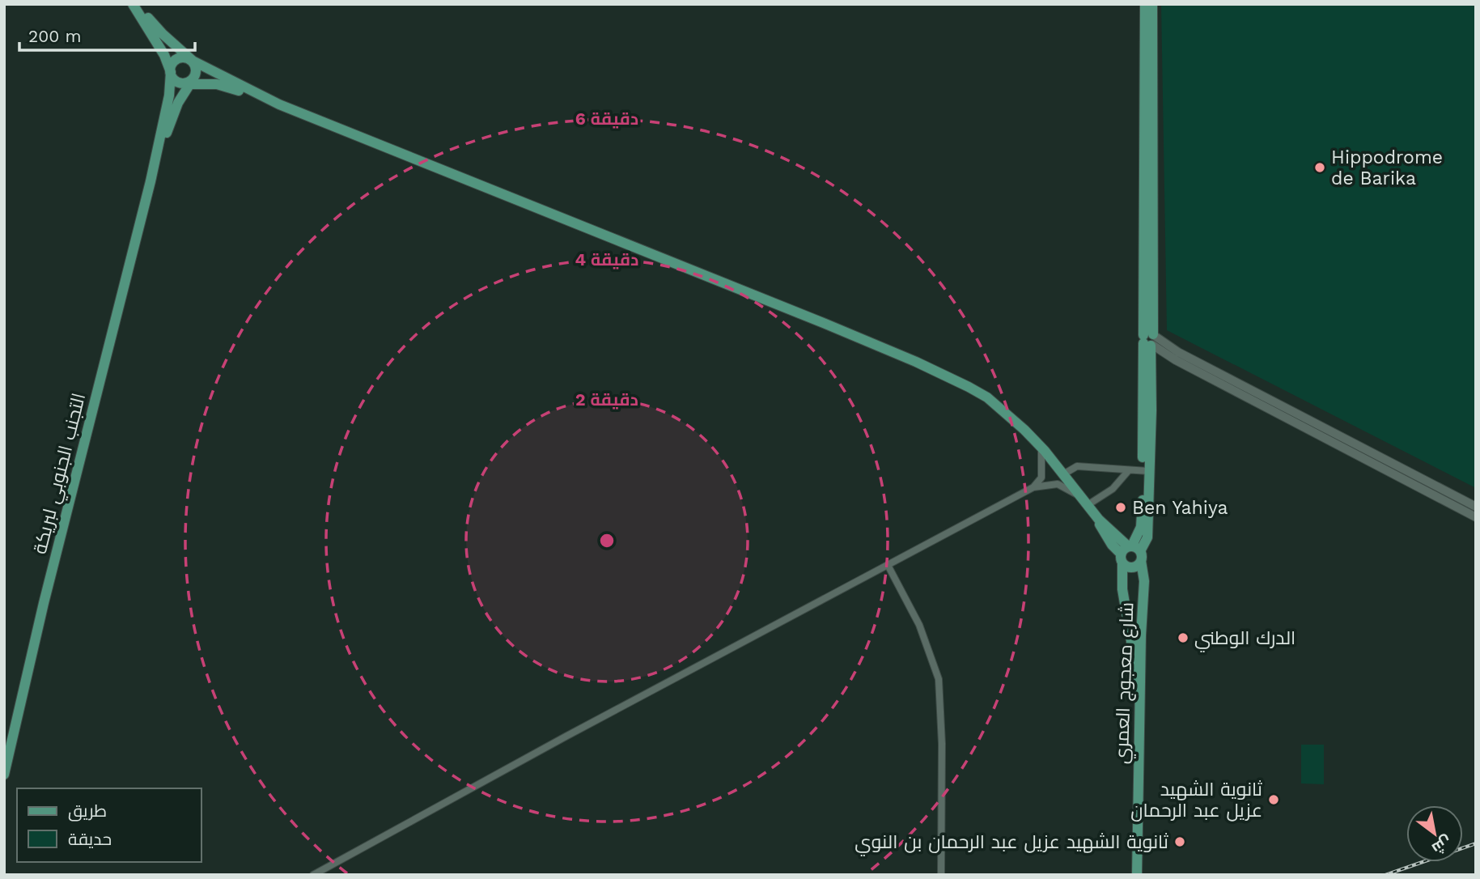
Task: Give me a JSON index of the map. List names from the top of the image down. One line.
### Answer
{"streets":{"main road":["التجنب الجنوبي لبريكة","شارع معجوج العمري"]},"places":["Hippodrome de Barika","Ben Yahiya","الدرك الوطني","ثانوية الشهيد عزيل عبد الرحمان","ثانوية الشهيد عزيل عبد الرحمان بن النوي"],"legend":["طريق","حديقة"],"scale_bar":"200 m","north":"bottom right","rings":["6 دقيقة","4 دقيقة","2 دقيقة"]}
